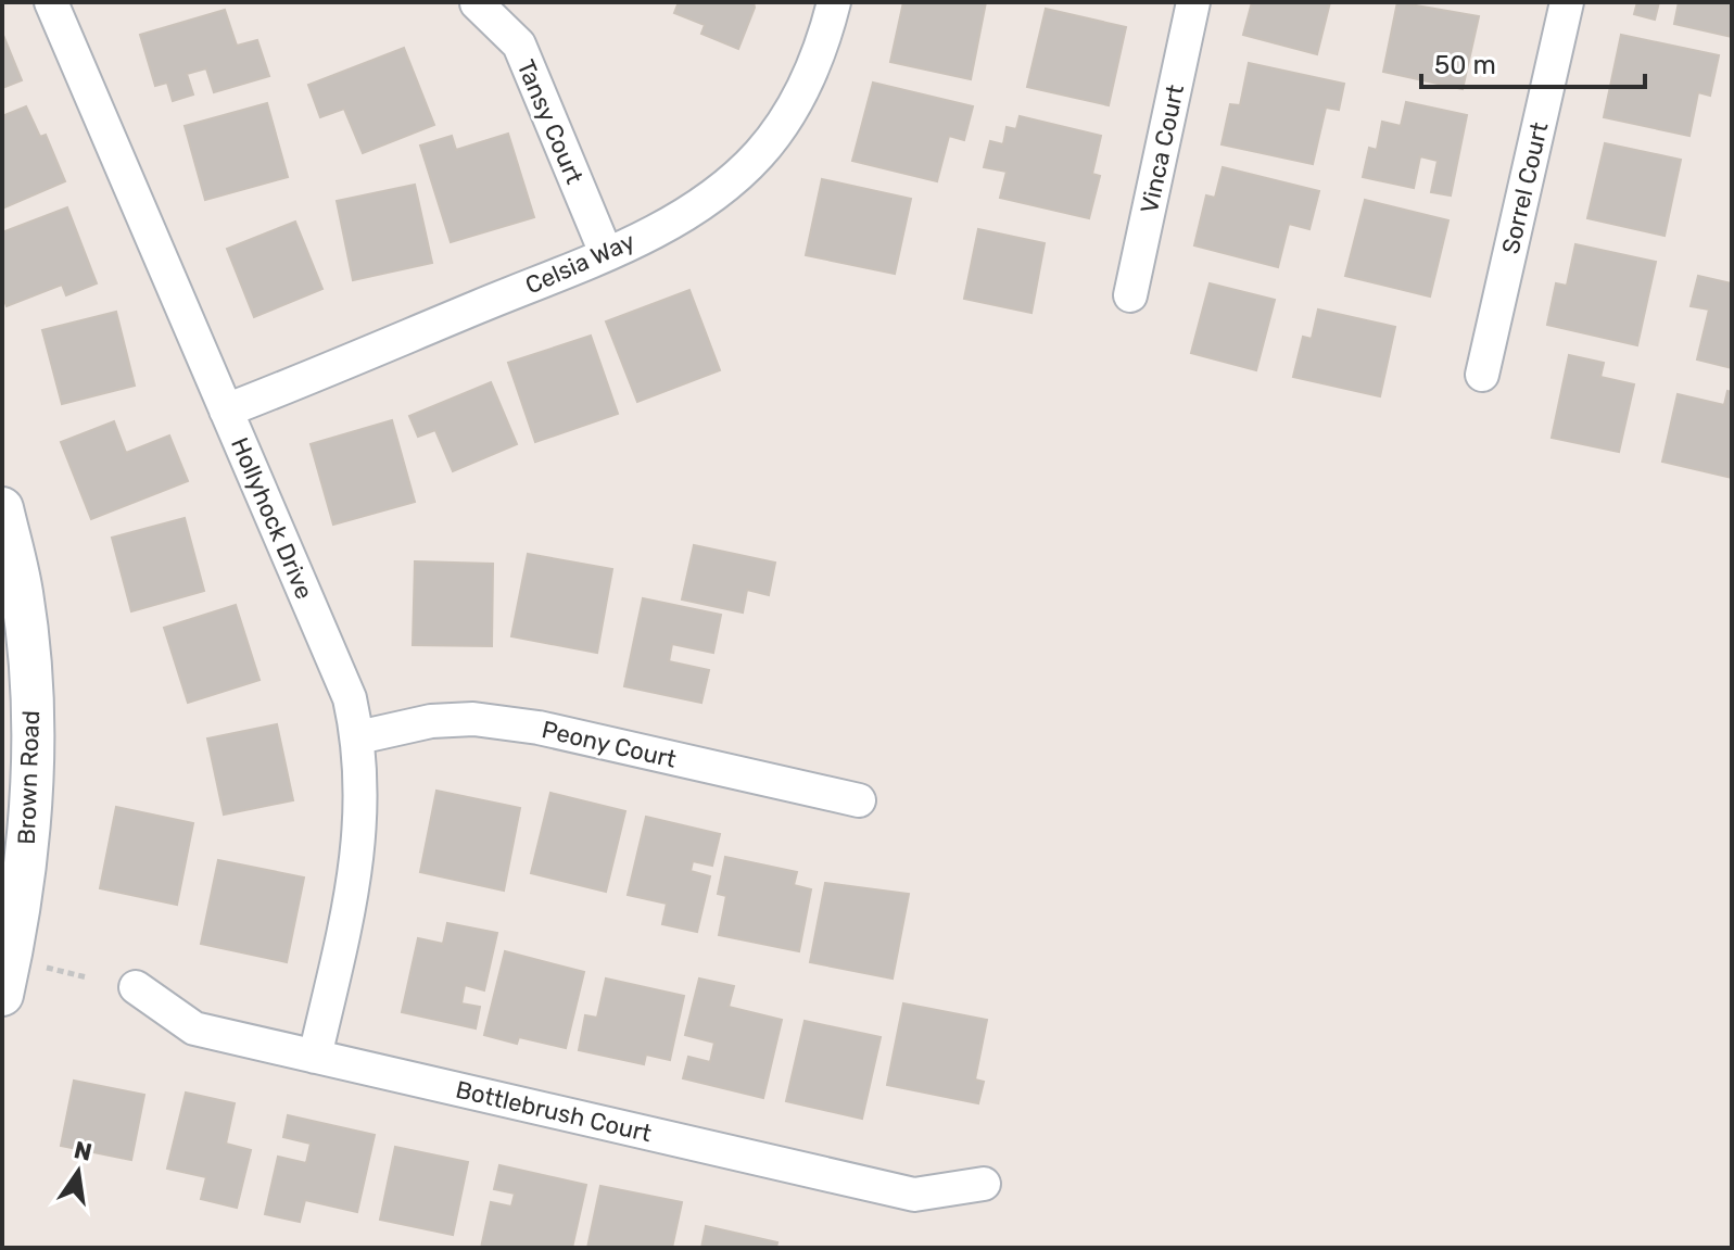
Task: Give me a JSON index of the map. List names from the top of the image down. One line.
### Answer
{"streets":{"street":["Tansy Court","Vinca Court","Sorrel Court","Celsia Way","Hollyhock Drive","Peony Court","Brown Road","Bottlebrush Court"]},"crossings":[["Tansy Court","Celsia Way"],["Celsia Way","Hollyhock Drive"],["Hollyhock Drive","Peony Court"],["Hollyhock Drive","Bottlebrush Court"]],"scale_bar":"50 m","north":"top"}
